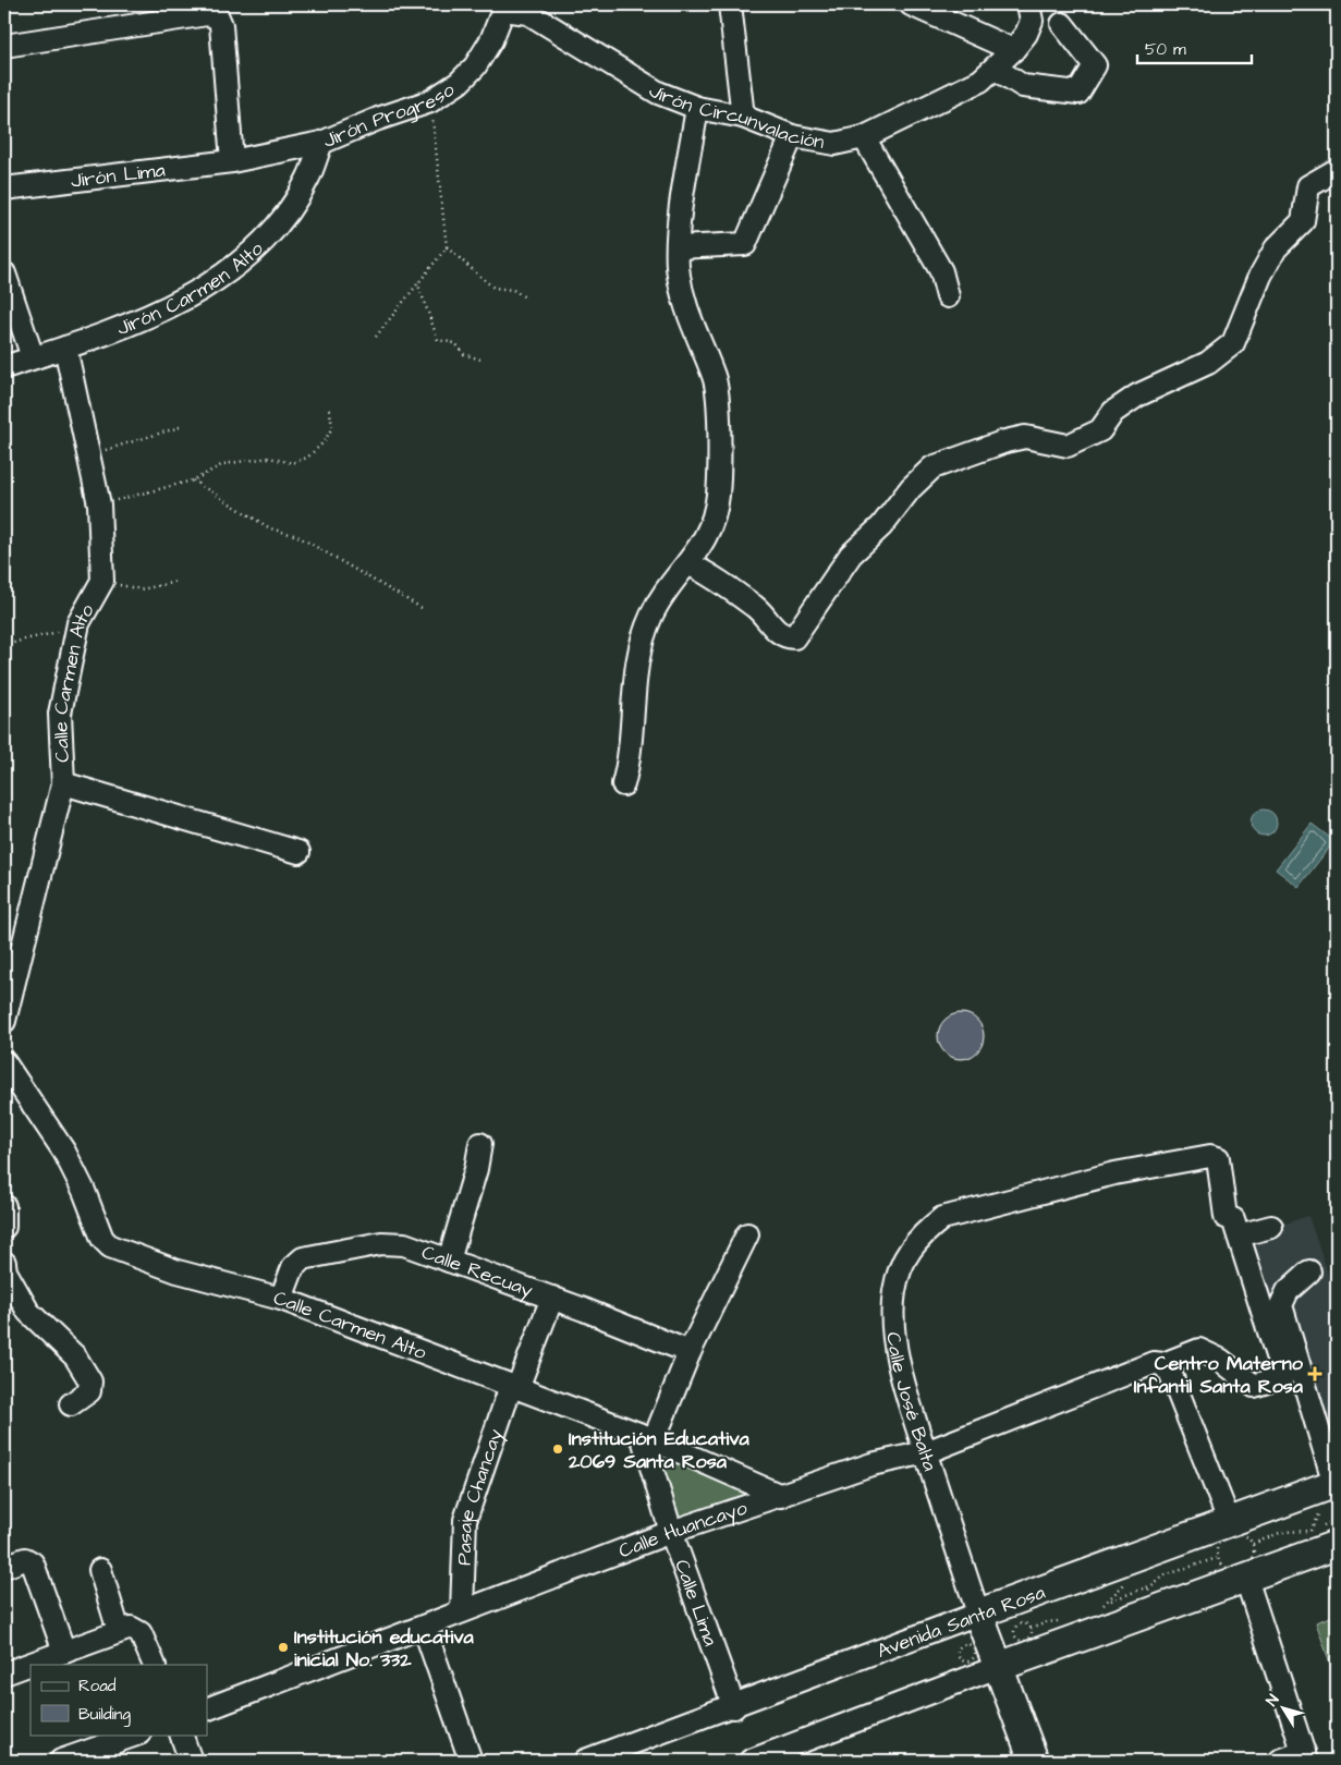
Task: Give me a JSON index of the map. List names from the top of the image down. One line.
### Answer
{"streets":{"main road":["Calle José Balta","Avenida Santa Rosa"],"street":["Jirón Progreso","Jirón Circunvalación","Jirón Lima","Jirón Carmen Alto","Calle Carmen Alto","Calle Recuay","Pasaje Chancay","Calle Huancayo","Calle Lima"]},"crossings":[["Jirón Progreso","Jirón Circunvalación"],["Jirón Progreso","Jirón Lima"],["Jirón Progreso","Jirón Carmen Alto"],["Jirón Carmen Alto","Calle Carmen Alto"],["Calle Carmen Alto","Calle Recuay"],["Calle Carmen Alto","Pasaje Chancay"],["Calle Carmen Alto","Calle Huancayo"],["Calle Carmen Alto","Calle Lima"],["Calle Recuay","Pasaje Chancay"],["Calle José Balta","Calle Huancayo"],["Calle José Balta","Avenida Santa Rosa"],["Pasaje Chancay","Calle Huancayo"],["Calle Huancayo","Calle Lima"],["Calle Lima","Avenida Santa Rosa"]],"places":{"health":["Centro Materno Infantil Santa Rosa"],"other":["Institución Educativa 2069 Santa Rosa","Institución educativa inicial No. 332"]},"legend":["Road","Building"],"scale_bar":"50 m","north":"top left"}
